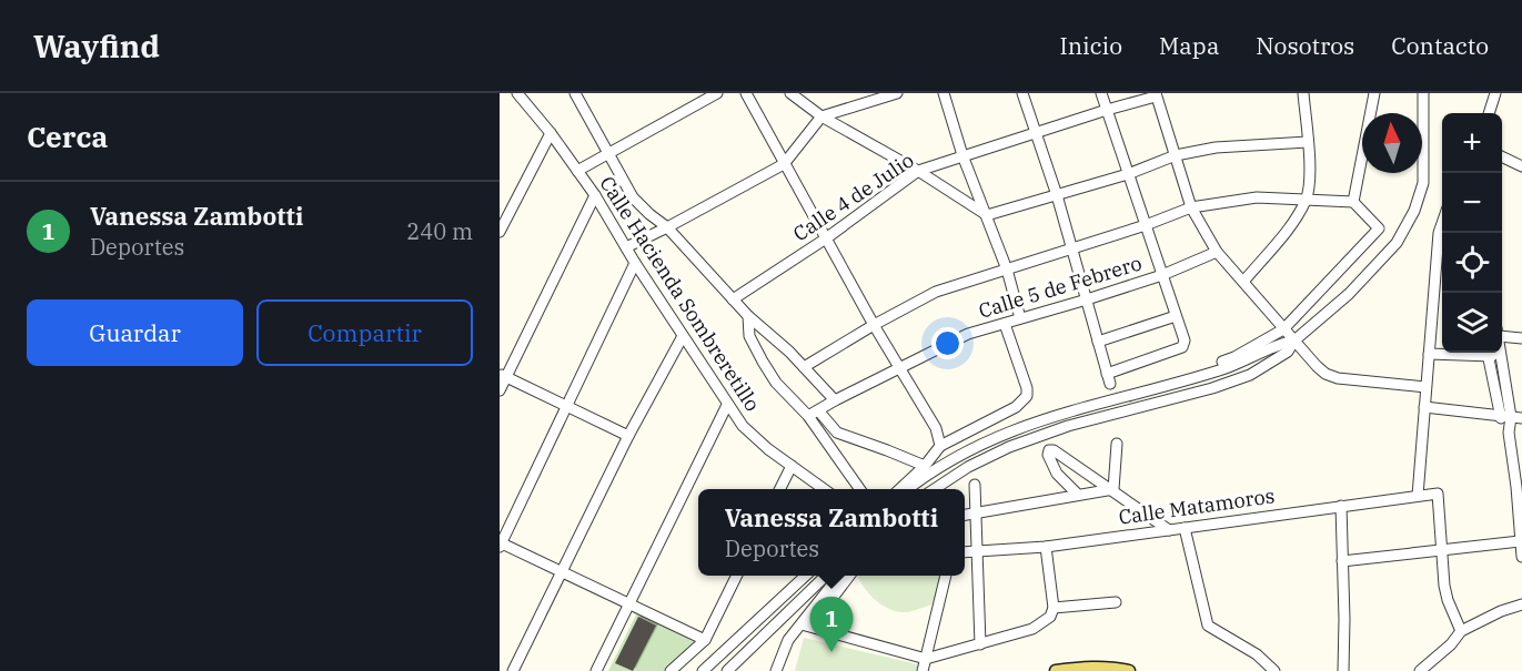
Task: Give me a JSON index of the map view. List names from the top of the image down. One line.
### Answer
{"streets":{"street":["Calle 4 de Julio","Calle 5 de Febrero","Calle Hacienda Sombreretillo","Calle Matamoros"]},"north":"top","page":{"header":"Wayfind","nav":["Inicio","Mapa","Nosotros","Contacto"],"heading":"Cerca","map_buttons":["+","−"],"list":[{"mark":"1","name":"Vanessa Zambotti","note":"Deportes","value":"240 m"}],"buttons":["Guardar","Compartir"],"popup":["Vanessa Zambotti","Deportes"],"pins":"1"}}
